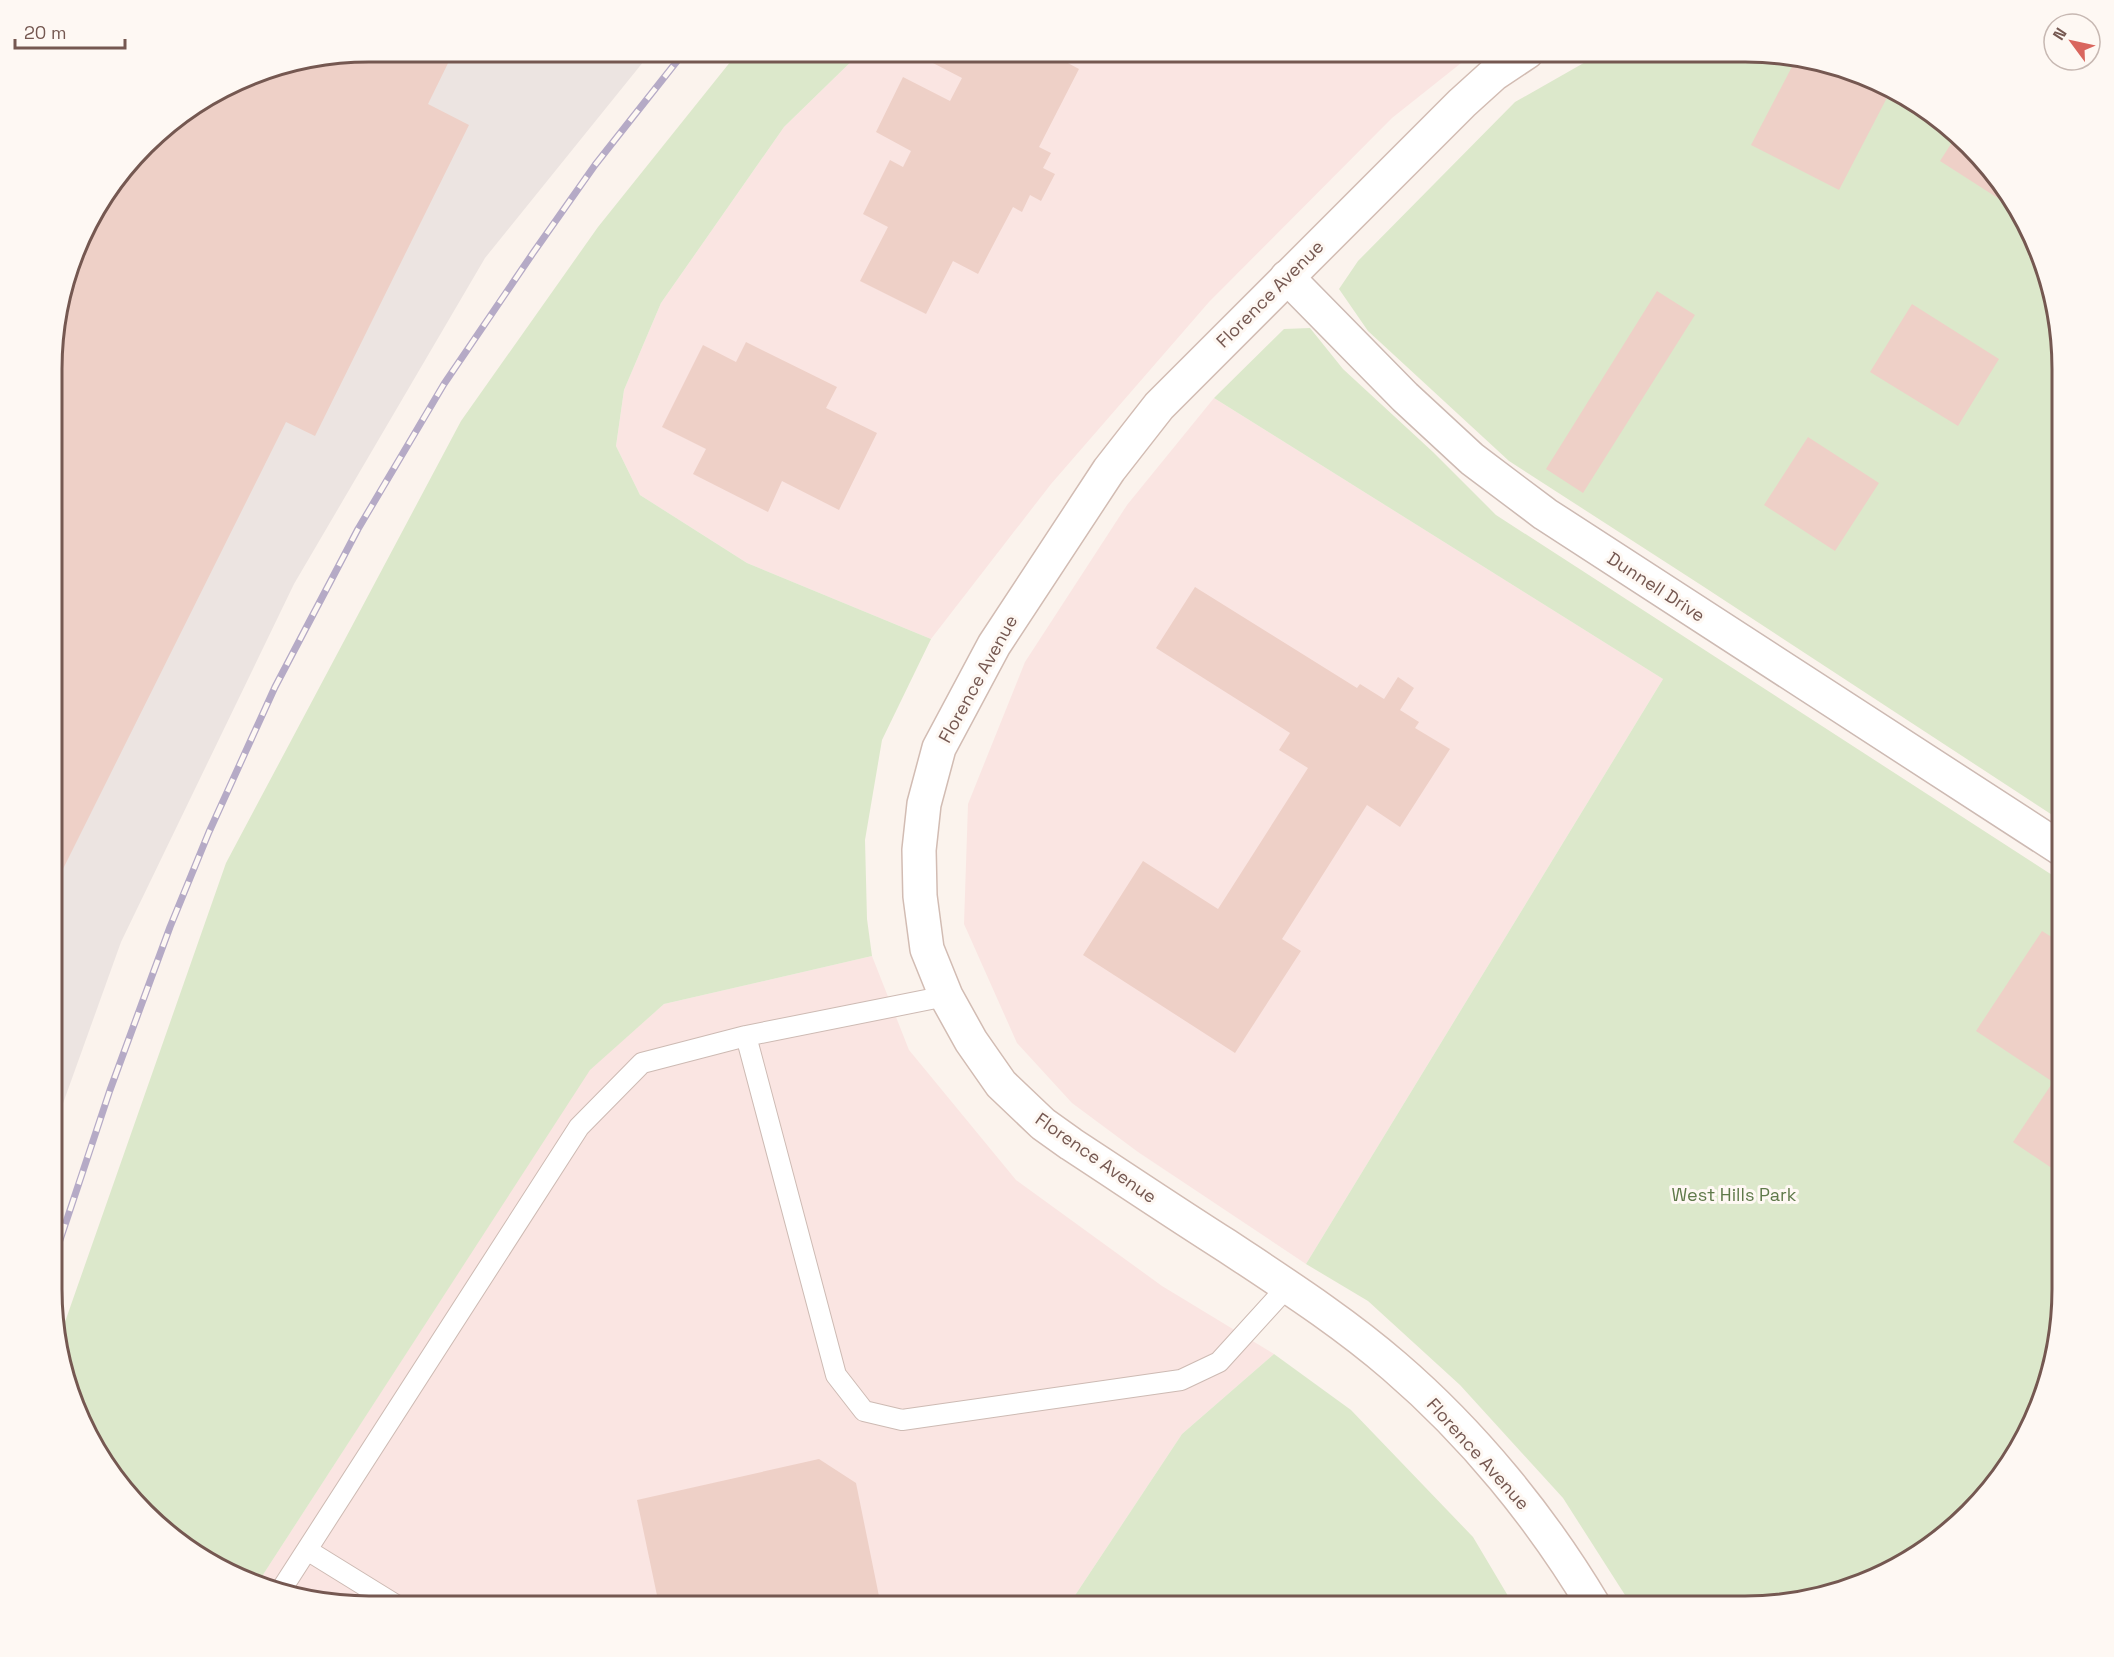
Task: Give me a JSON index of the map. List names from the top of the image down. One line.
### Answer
{"streets":{"street":["Florence Avenue","Dunnell Drive"]},"crossings":[["Florence Avenue","Dunnell Drive"]],"parks":["West Hills Park"],"scale_bar":"20 m","north":"top left"}
